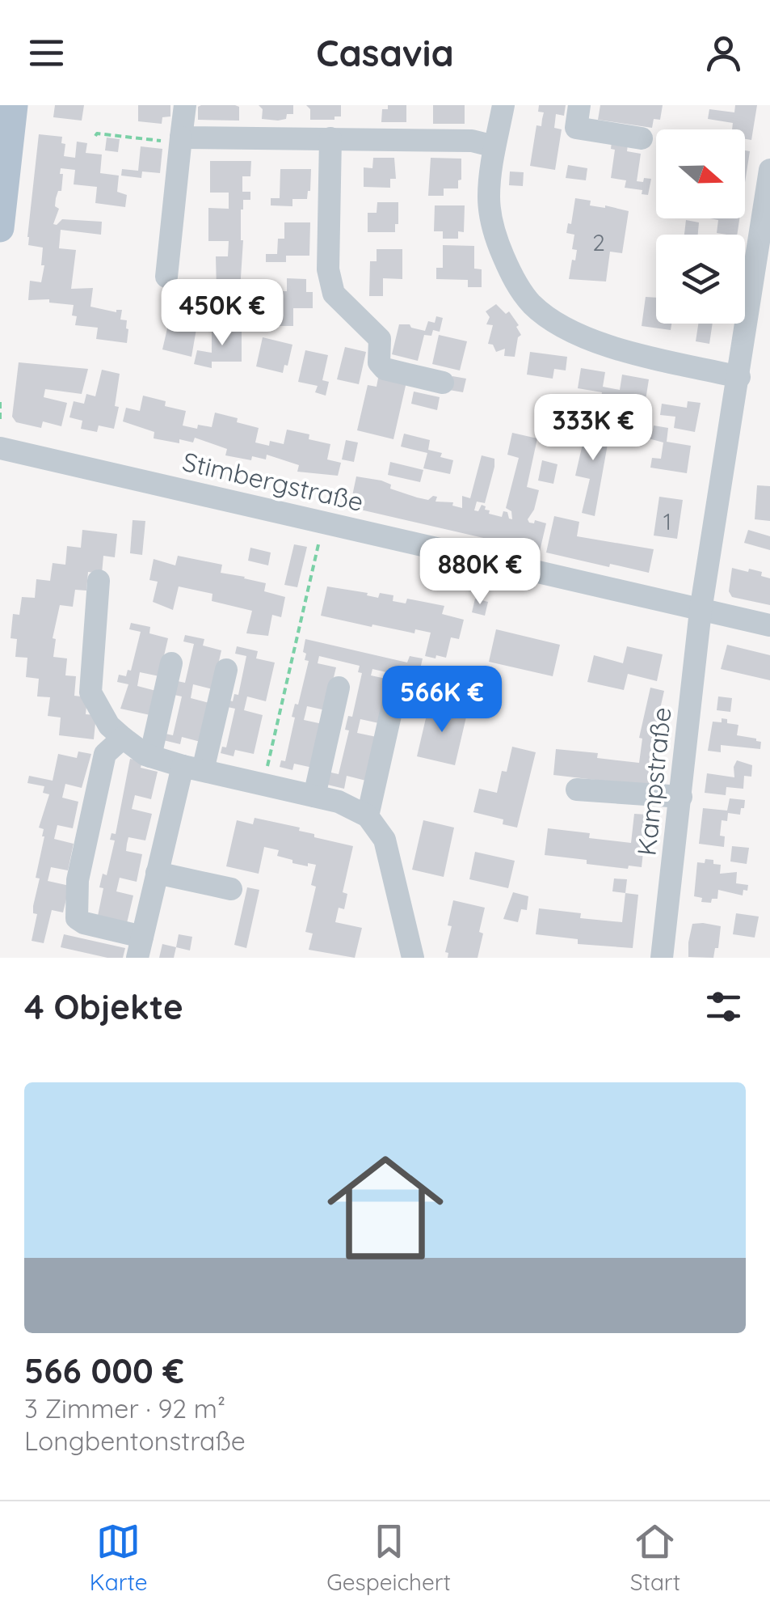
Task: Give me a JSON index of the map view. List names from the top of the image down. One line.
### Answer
{"streets":{"street":["Stimbergstraße","Kampstraße"]},"crossings":[["Stimbergstraße","Kampstraße"]],"house_numbers":["2","1"],"north":"right","page":{"header":"Casavia","price":["450K €","333K €","880K €","566K €"],"heading":"4 Objekte","list":[{"name":"566 000 €","note":"3 Zimmer · 92 m² · Longbentonstraße"}],"tabs":["Karte","Gespeichert","Start"]}}
